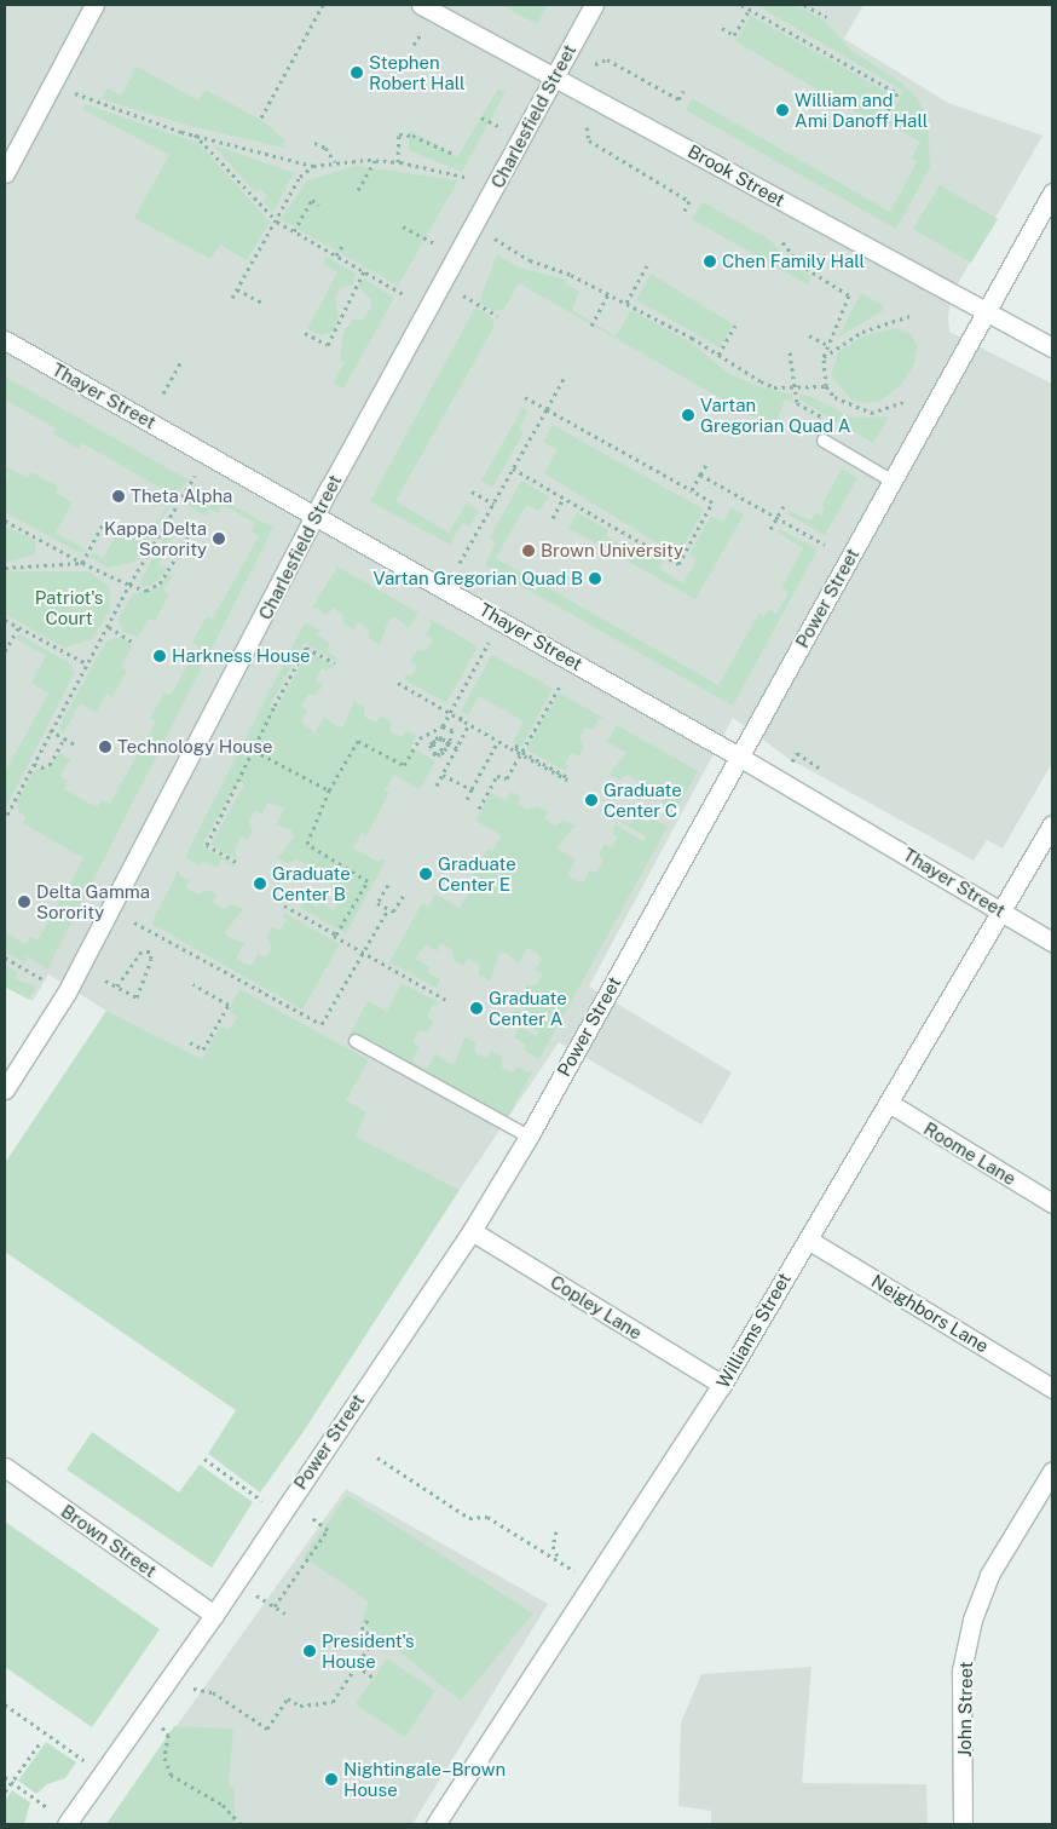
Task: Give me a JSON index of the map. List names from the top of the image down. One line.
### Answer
{"streets":{"street":["Charlesfield Street","Brook Street","Thayer Street","Power Street","Roome Lane","Copley Lane","Neighbors Lane","Williams Street","Brown Street","John Street"]},"crossings":[["Charlesfield Street","Brook Street"],["Charlesfield Street","Thayer Street"],["Brook Street","Power Street"],["Thayer Street","Power Street"],["Thayer Street","Williams Street"],["Power Street","Copley Lane"],["Power Street","Brown Street"],["Roome Lane","Williams Street"],["Copley Lane","Williams Street"],["Neighbors Lane","Williams Street"]],"parks":["Patriot's Court"],"places":["Stephen Robert Hall","William and Ami Danoff Hall","Chen Family Hall","Vartan Gregorian Quad A","Theta Alpha","Kappa Delta Sorority","Brown University","Vartan Gregorian Quad B","Harkness House","Technology House","Graduate Center C","Graduate Center E","Graduate Center B","Delta Gamma Sorority","Graduate Center A","President's House","Nightingale–Brown House"]}
